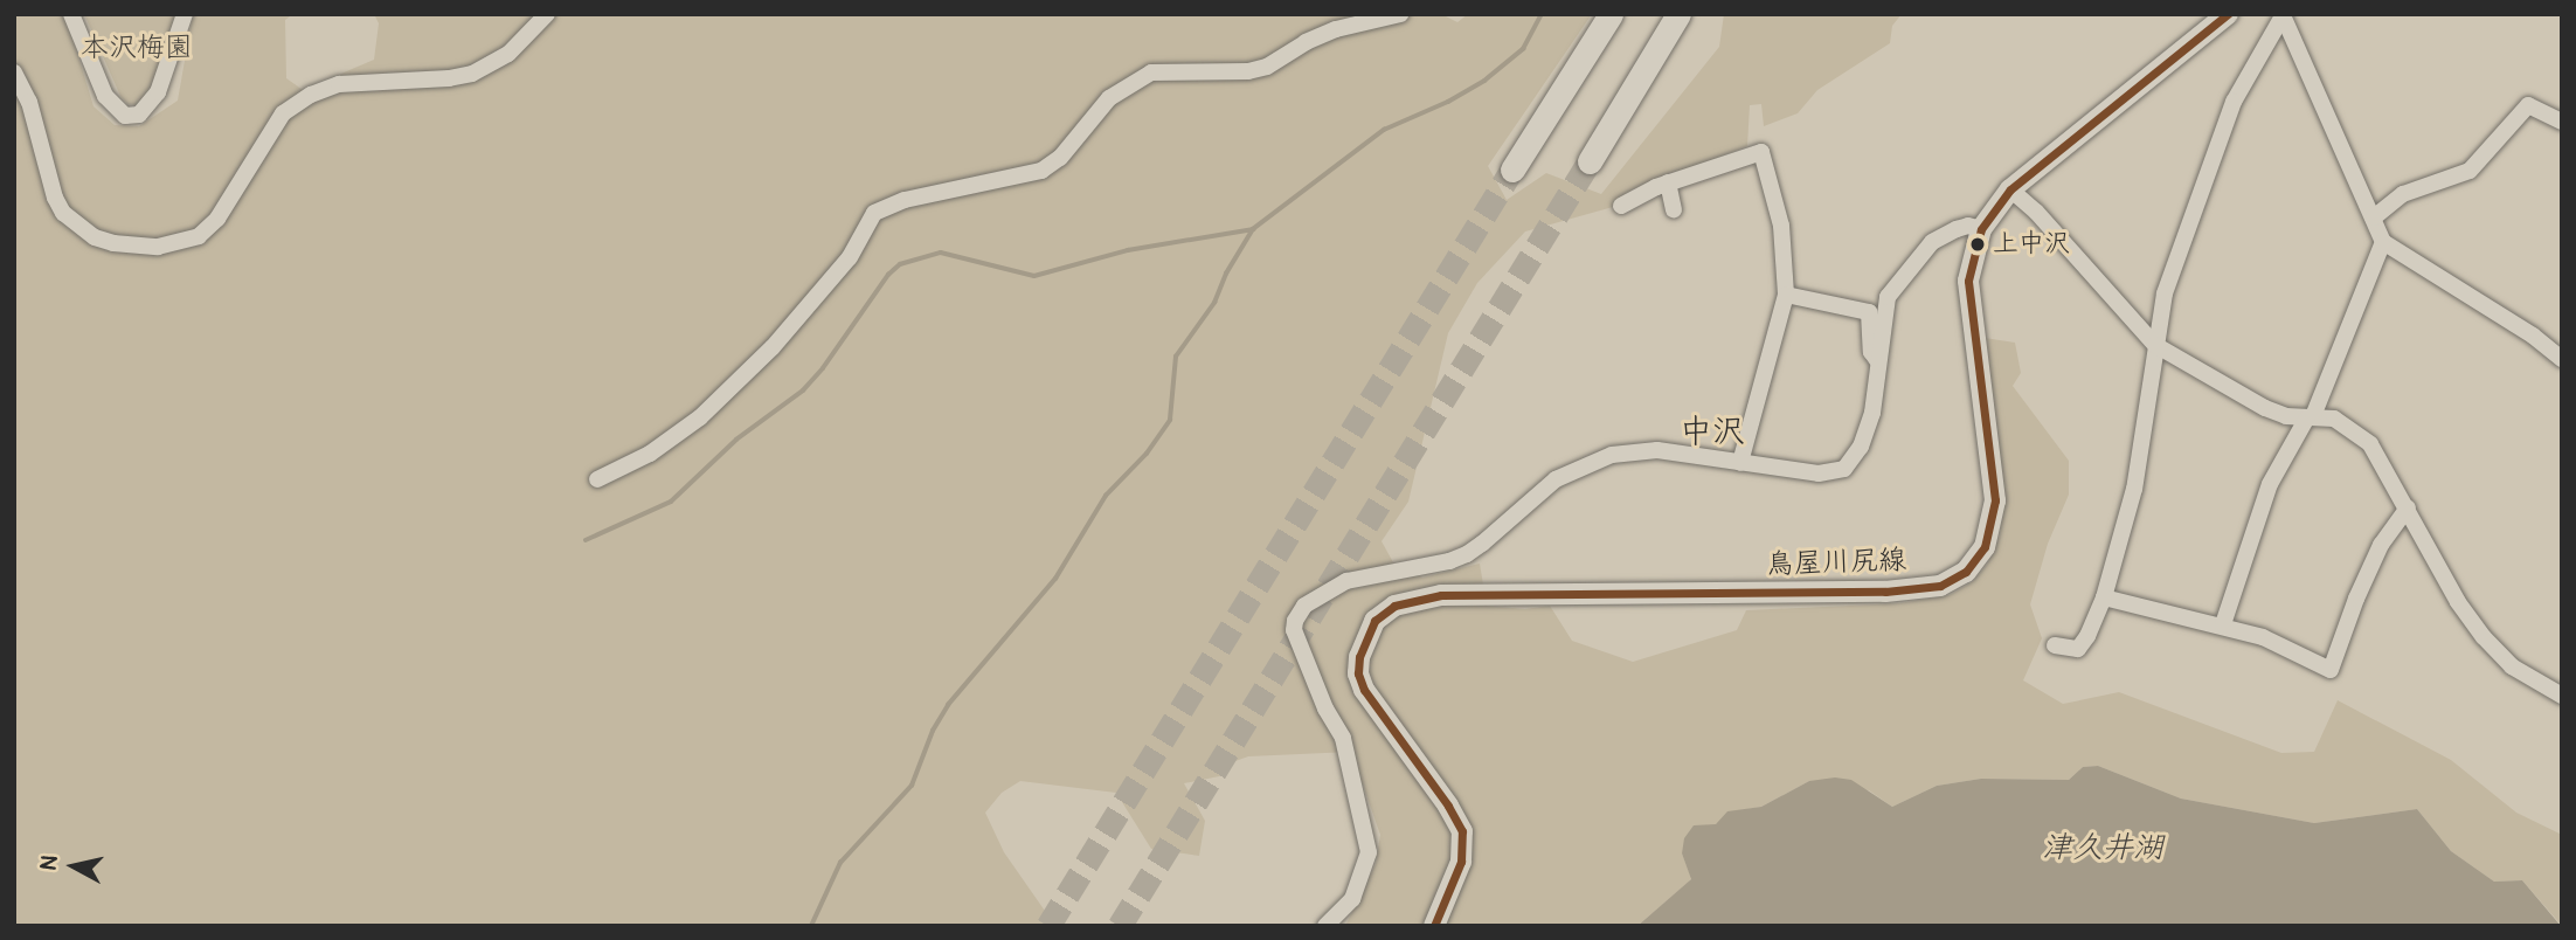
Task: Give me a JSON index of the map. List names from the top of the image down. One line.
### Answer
{"streets":{"main road":["鳥屋川尻線"]},"districts":["中沢"],"water":["津久井湖"],"parks":["本沢梅園"],"places":["上中沢"],"north":"left"}
